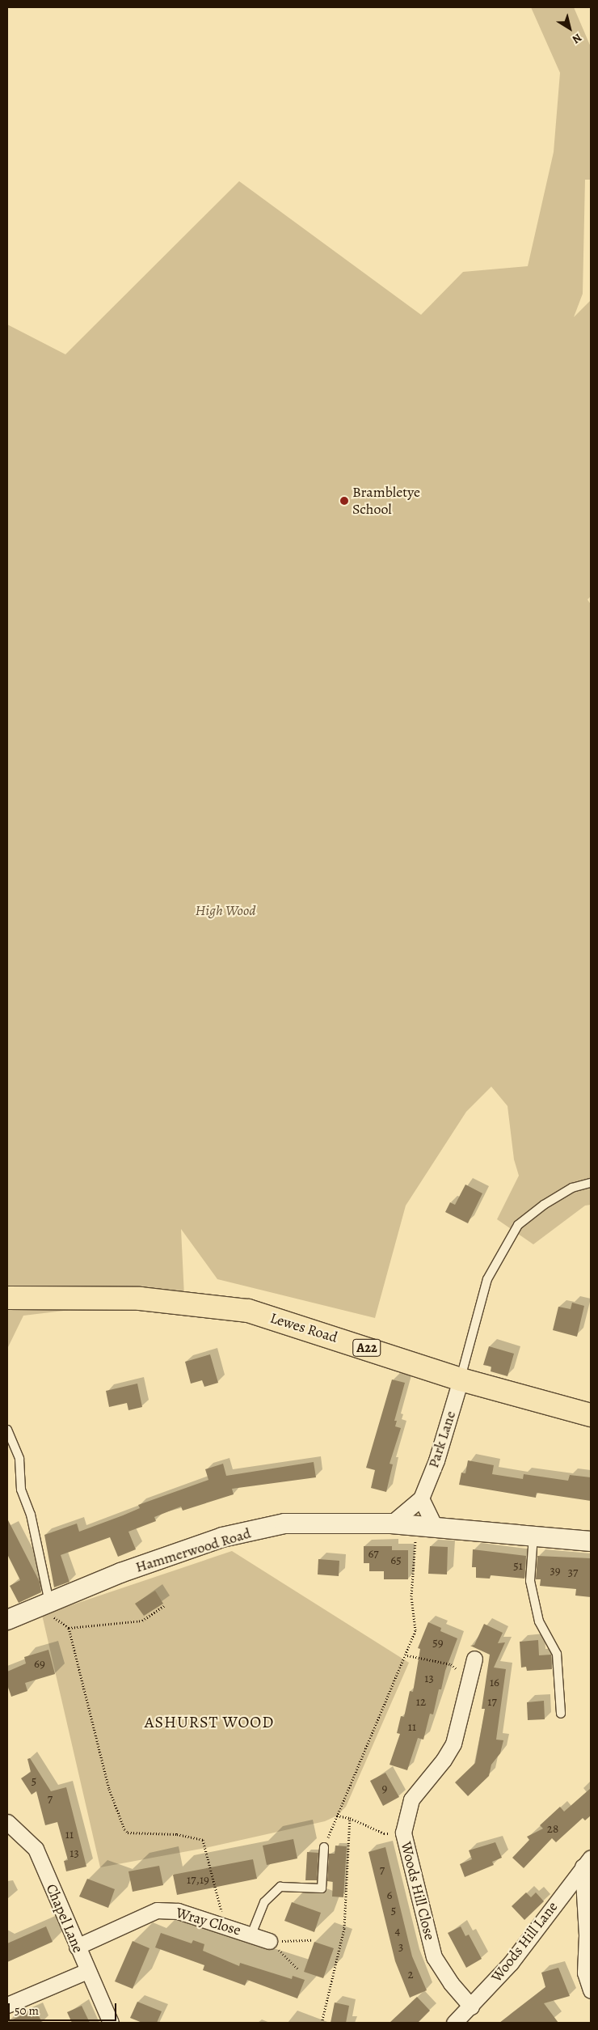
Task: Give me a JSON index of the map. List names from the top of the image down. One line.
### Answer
{"streets":{"highway":["Lewes Road","A22"],"street":["Park Lane","Hammerwood Road","Woods Hill Close","Chapel Lane","Wray Close","Woods Hill Lane"]},"crossings":[["Lewes Road","Park Lane"],["Woods Hill Close","Woods Hill Lane"],["Chapel Lane","Wray Close"]],"districts":["ASHURST WOOD"],"parks":["High Wood"],"places":["Brambletye School"],"house_numbers":["67","65","51","39","37","59","69","13","16","12","17","11","5","9","7","28","11","13","7","17,19","6","5","4","3","2"],"scale_bar":"50 m","north":"bottom right"}
